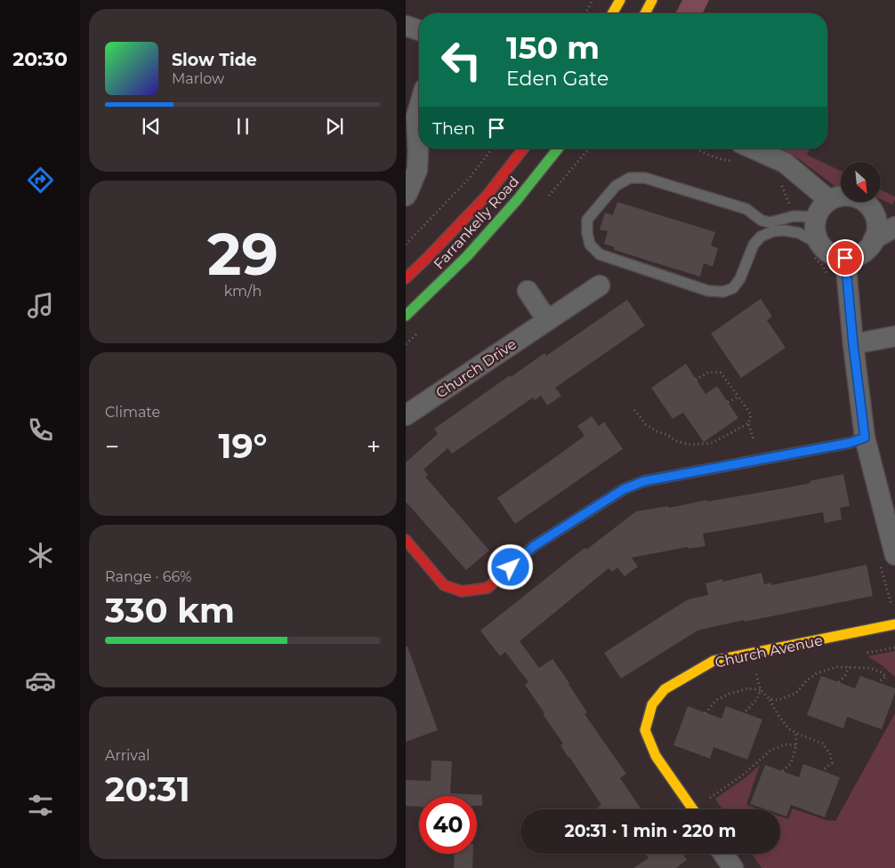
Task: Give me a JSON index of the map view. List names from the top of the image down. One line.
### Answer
{"streets":{"street":["Farrankelly Road","Church Drive","Church Avenue"]},"north":"bottom right","page":{"tabs":"20:30","turn":["150 m","Eden Gate"],"song":["Slow Tide","Marlow"],"then":"Then","tile":[["29","km/h"],"Climate",["Range · 66%","330 km"],["Arrival","20:31"]],"heat":["−","19°","+"],"limit":"40","trip":"20:31 · 1 min · 220 m"}}
